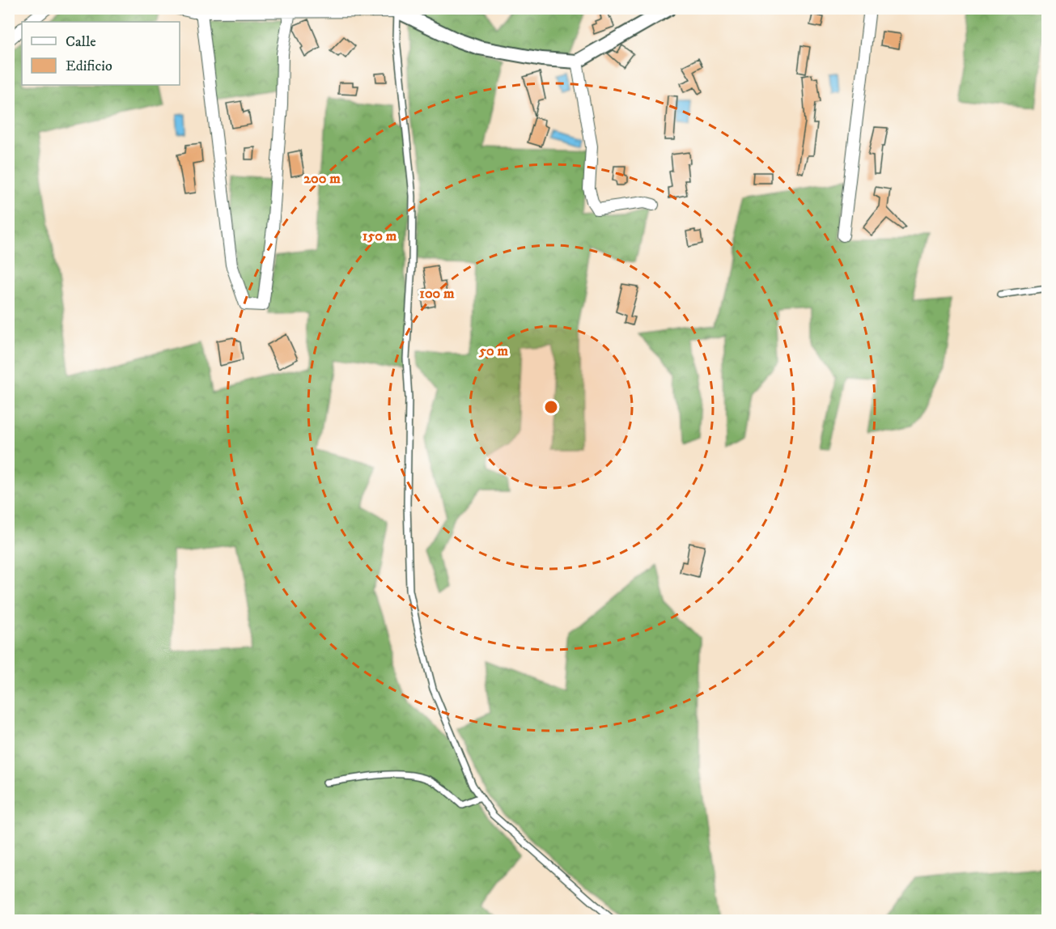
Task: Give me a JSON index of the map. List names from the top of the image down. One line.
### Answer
{"legend":["Calle","Edificio"],"rings":["200 m","150 m","100 m","50 m"]}
